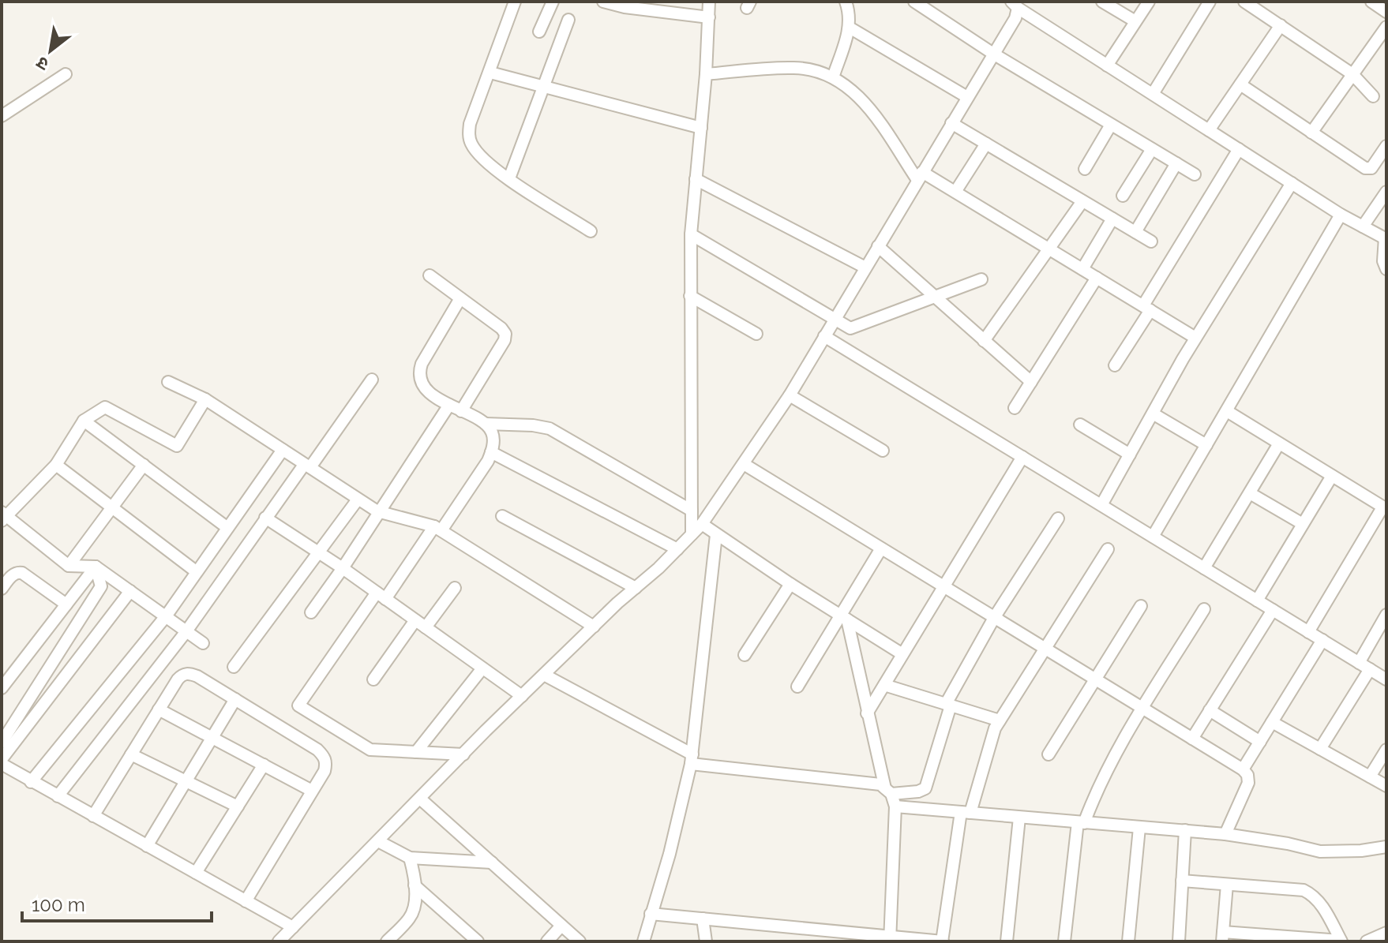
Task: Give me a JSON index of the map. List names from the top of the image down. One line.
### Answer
{"scale_bar":"100 m","north":"bottom left"}
